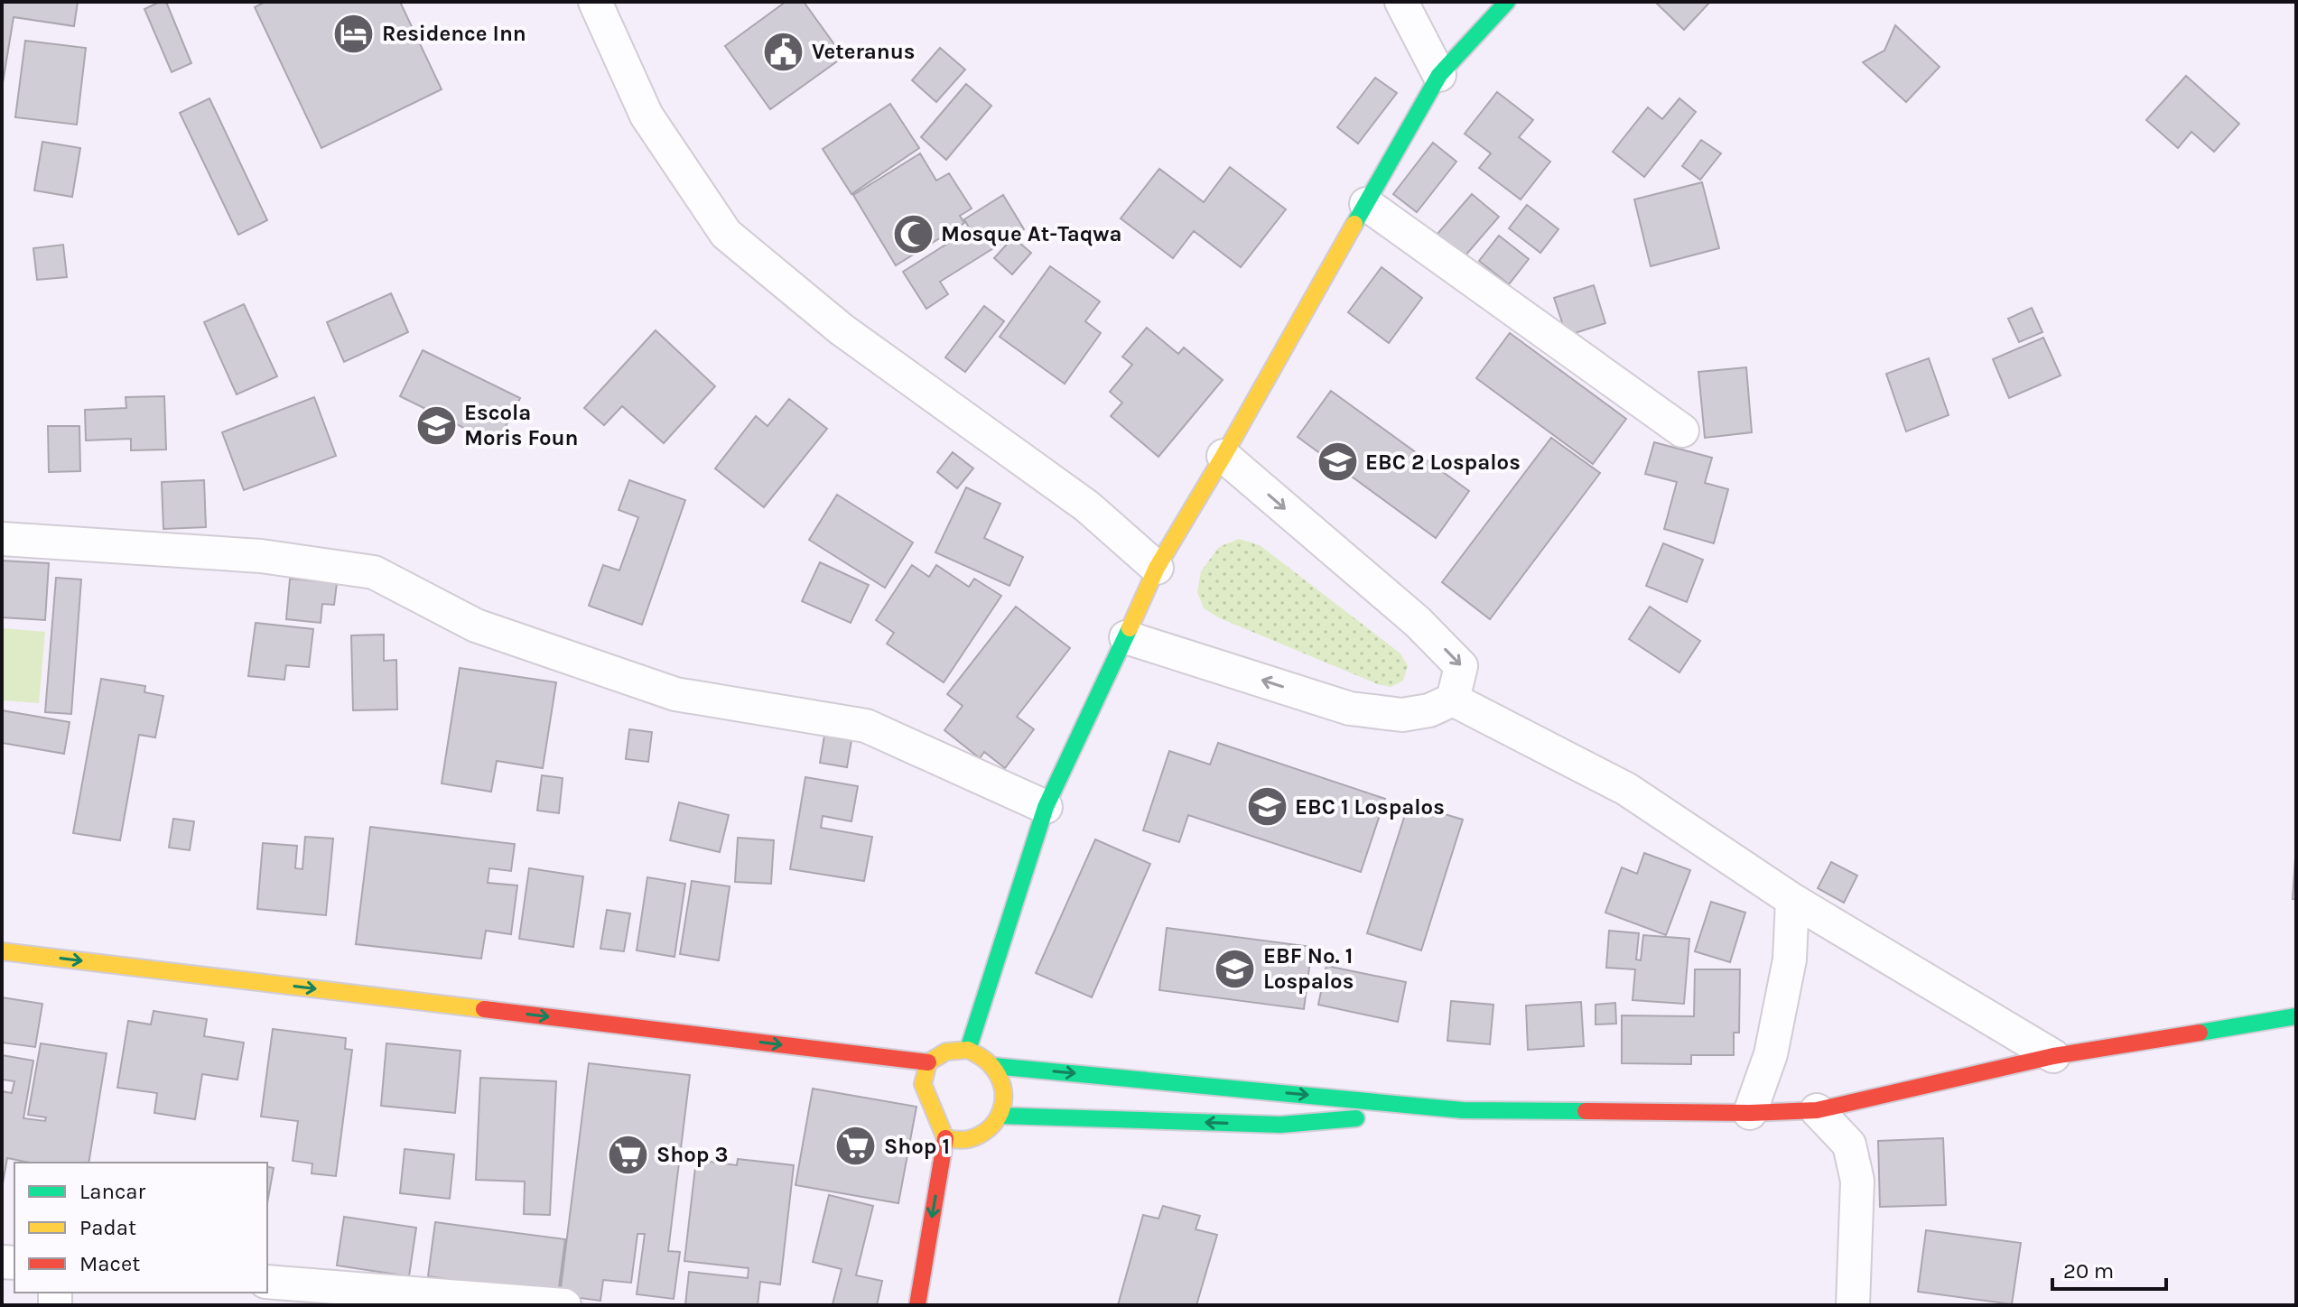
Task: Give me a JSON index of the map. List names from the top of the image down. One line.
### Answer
{"places":{"hotel":["Residence Inn"],"public building":["Veteranus"],"mosque":["Mosque At-Taqwa"],"school or university":["Escola Moris Foun","EBC 2 Lospalos","EBC 1 Lospalos","EBF No. 1 Lospalos"],"supermarket":["Shop 1","Shop 3"]},"legend":["Lancar","Padat","Macet"],"scale_bar":"20 m"}
